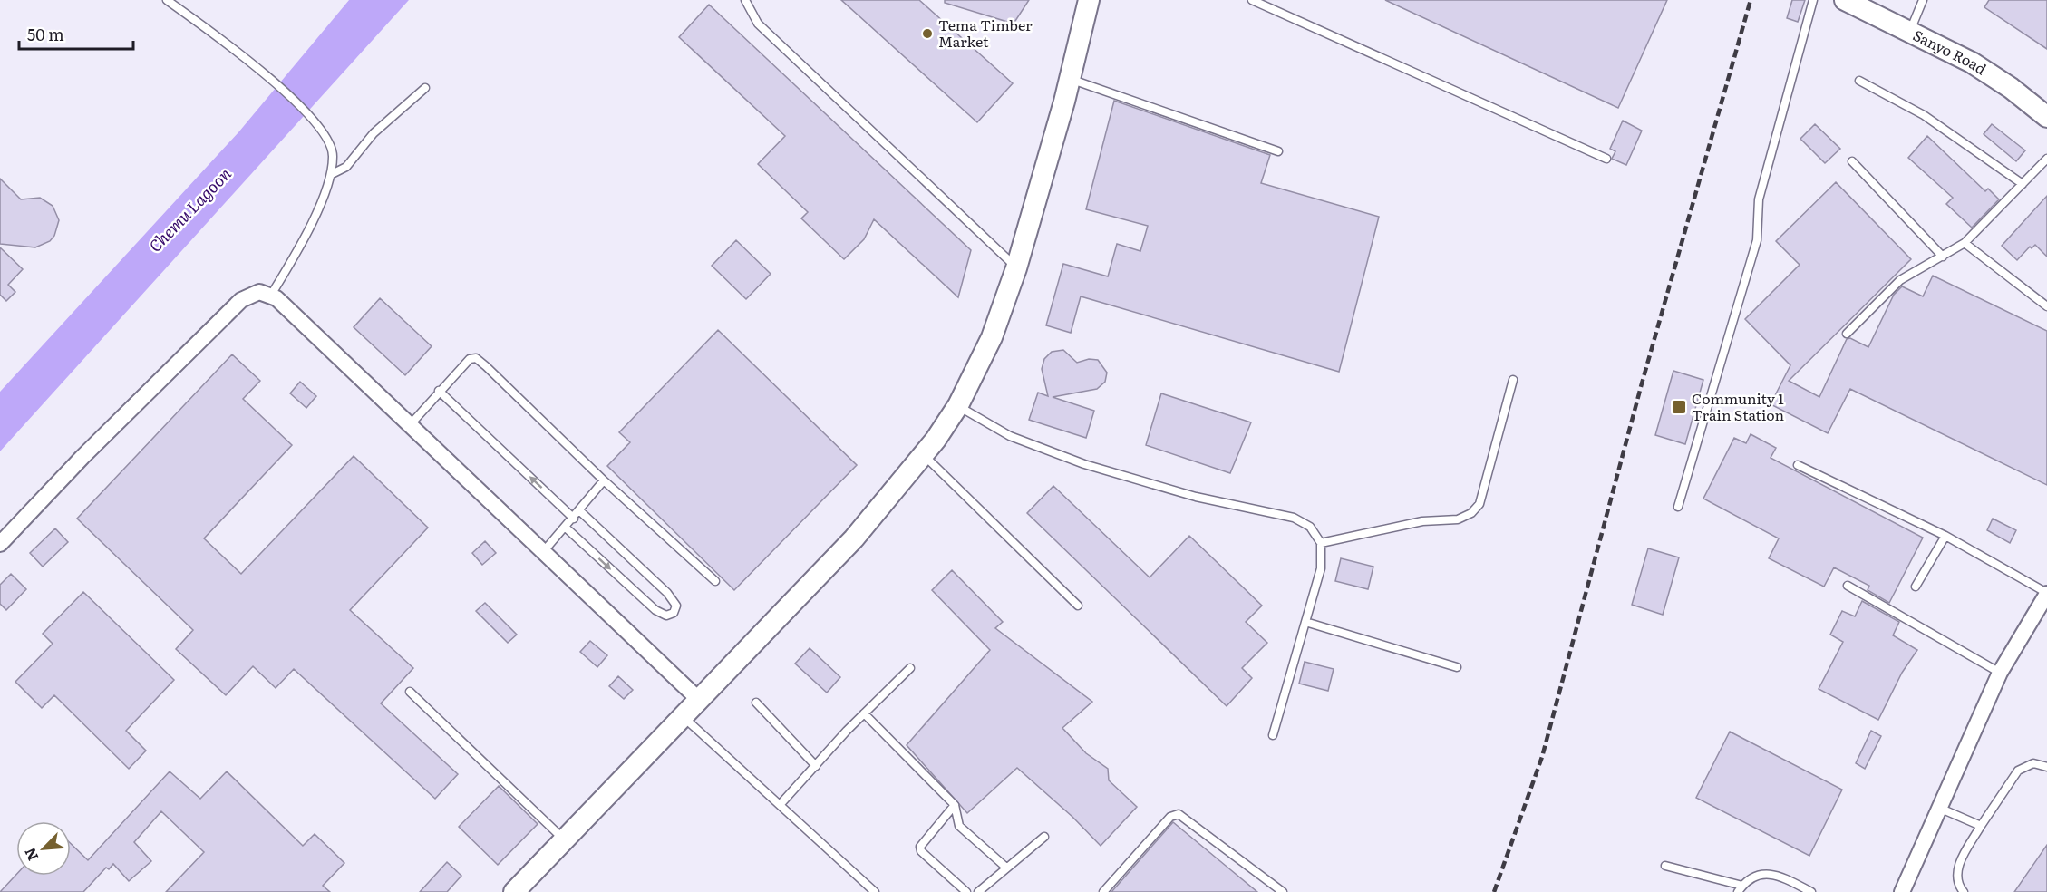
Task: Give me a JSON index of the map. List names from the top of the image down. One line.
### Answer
{"streets":{"street":["Sanyo Road"]},"water":["Chemu Lagoon"],"places":{"other":["Tema Timber Market"],"transit":["Community 1 Train Station"]},"scale_bar":"50 m","north":"bottom left"}
